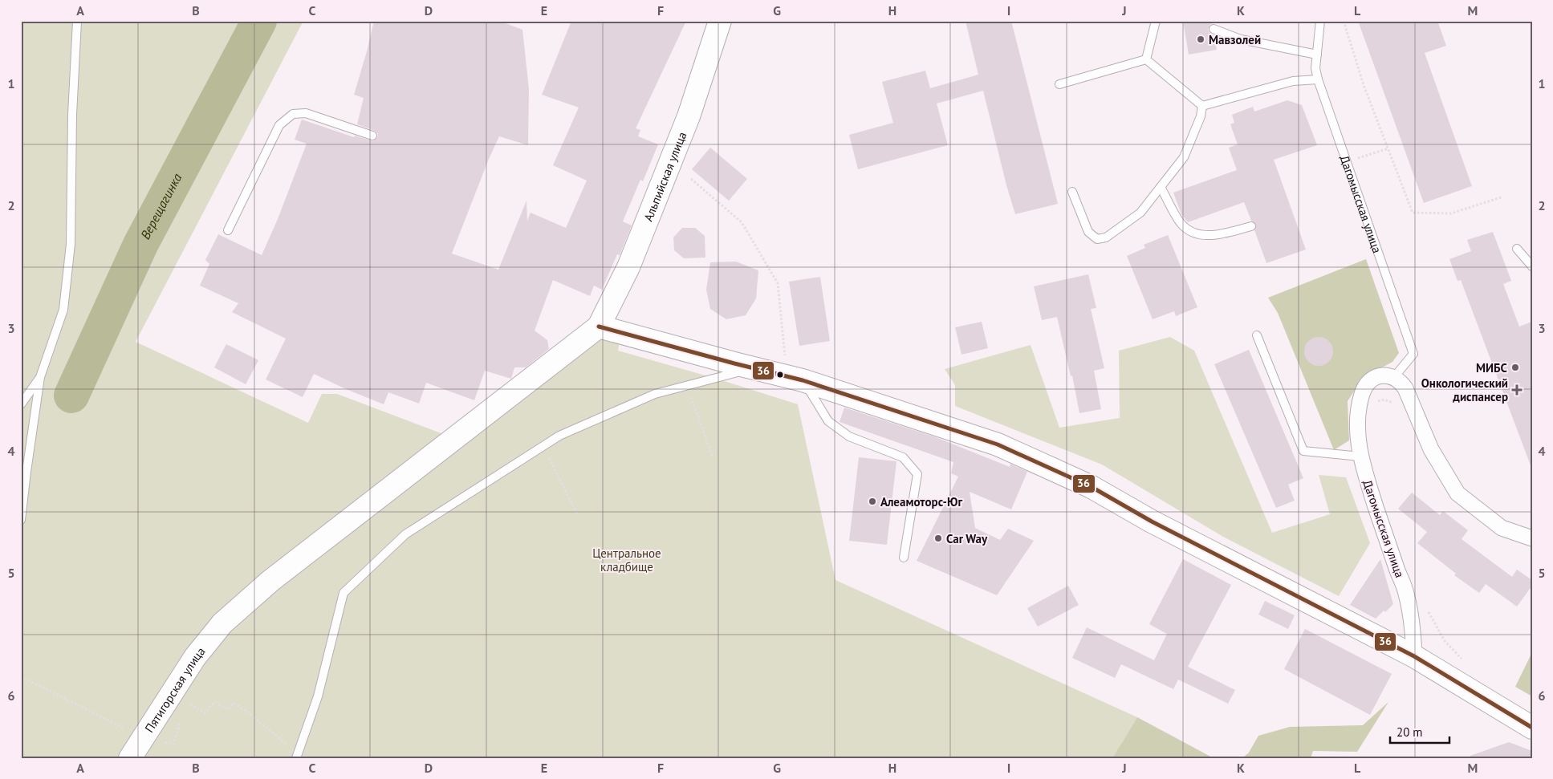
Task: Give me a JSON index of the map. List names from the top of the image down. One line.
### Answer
{"streets":{"street":["Альпийская улица","Дагомысская улица","Пятигорская улица"]},"crossings":[["Альпийская улица","Пятигорская улица"]],"water":["Верещагинка"],"parks":["Центральное кладбище"],"places":{"other":["Мавзолей","МИБС","Алеамоторс-Юг","Car Way"],"health":["Онкологический диспансер"]},"lines":["transit line 36"],"scale_bar":"20 m","grid":{"columns":["A","B","C","D","E","F","G","H","I","J","K","L","M"],"rows":["1","2","3","4","5","6"]}}
